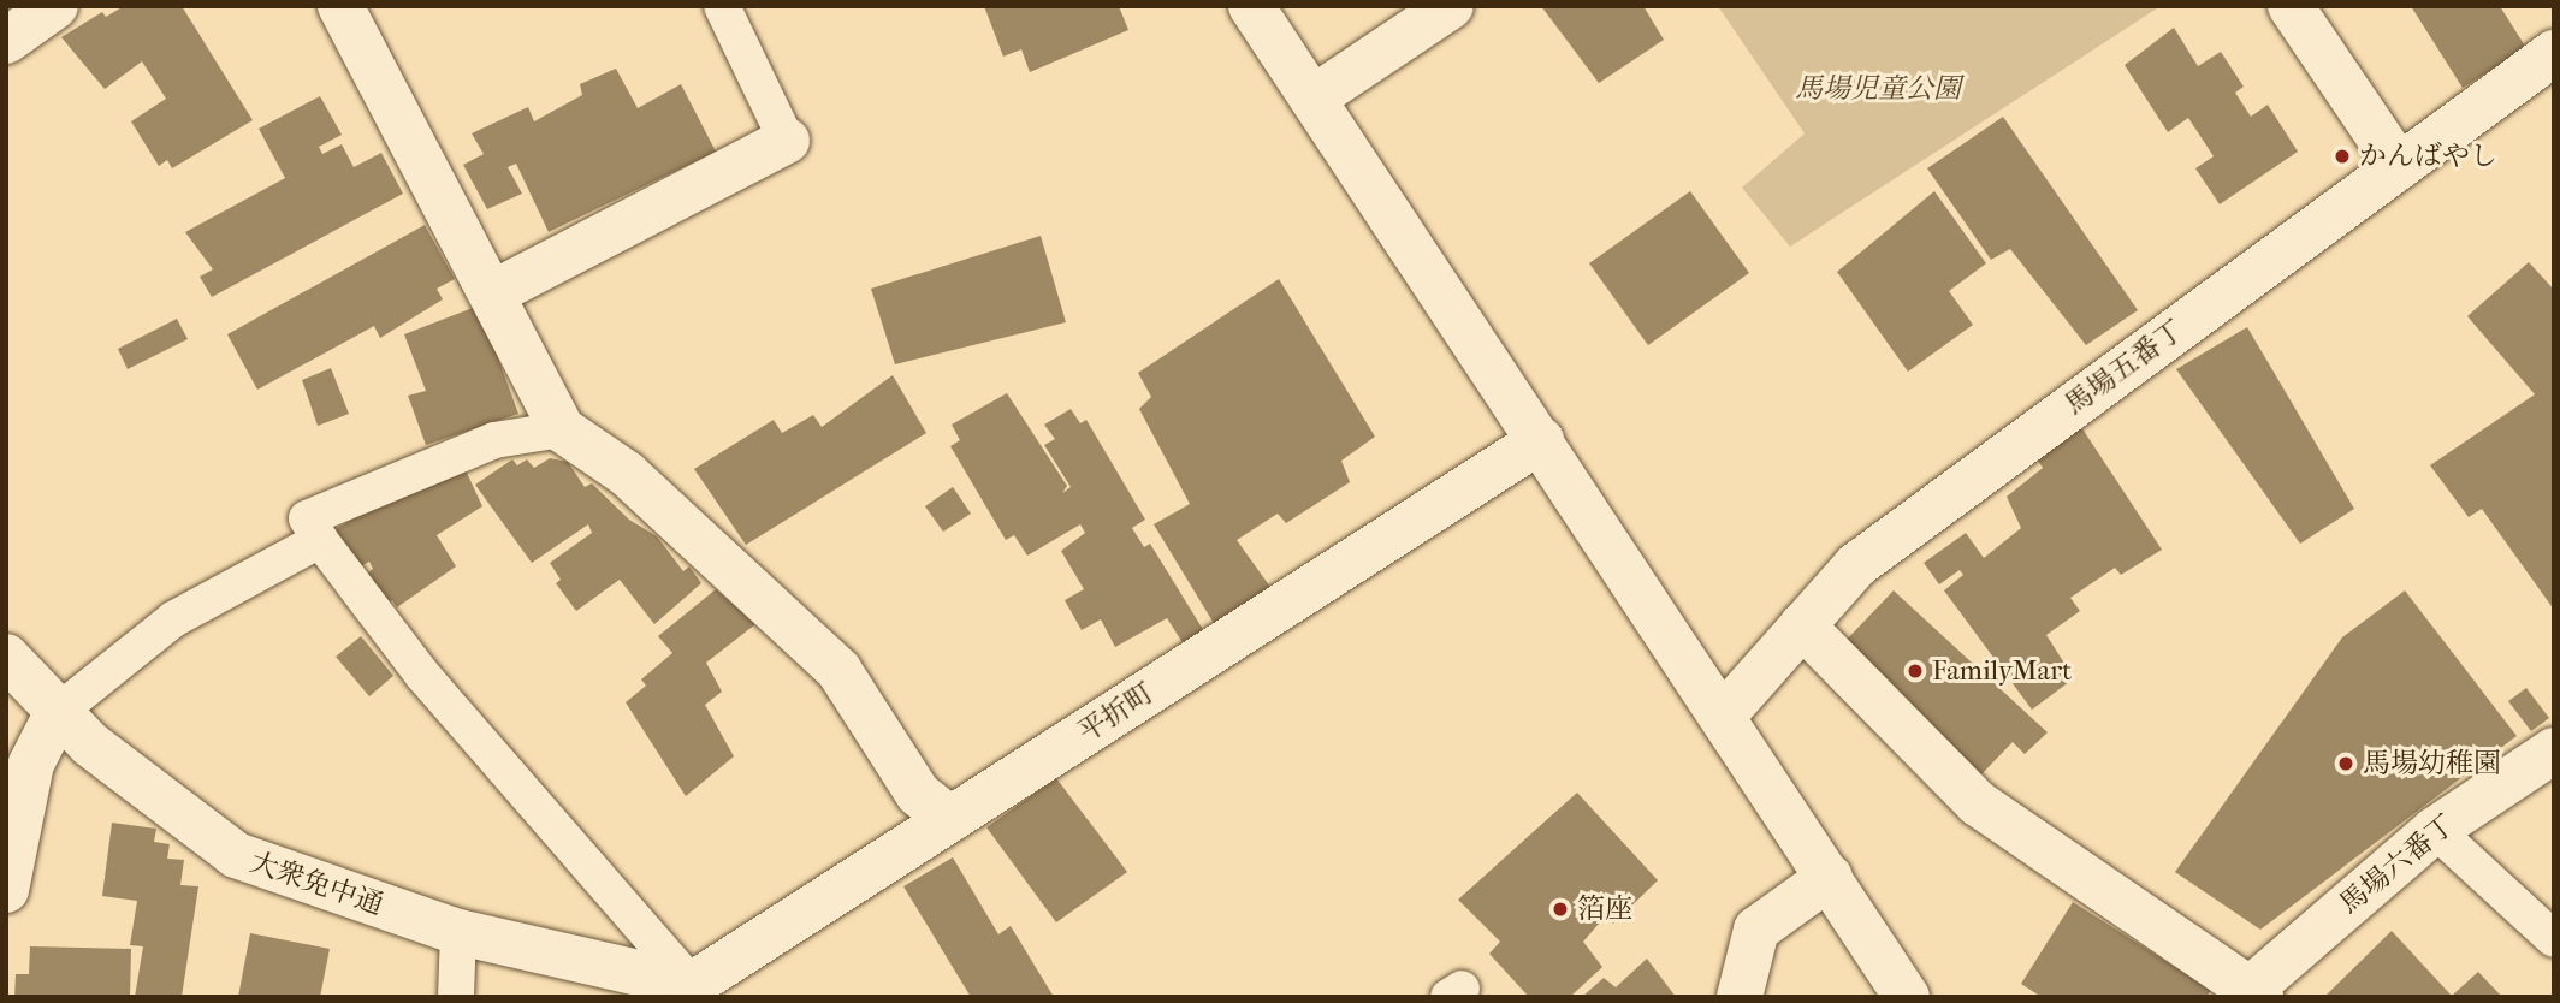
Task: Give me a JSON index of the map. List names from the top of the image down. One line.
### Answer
{"streets":{"street":["馬場五番丁","平折町","馬場六番丁","大衆免中通"]},"crossings":[["平折町","大衆免中通"]],"parks":["馬場児童公園"],"places":["かんばやし","FamilyMart","馬場幼稚園","箔座"]}
